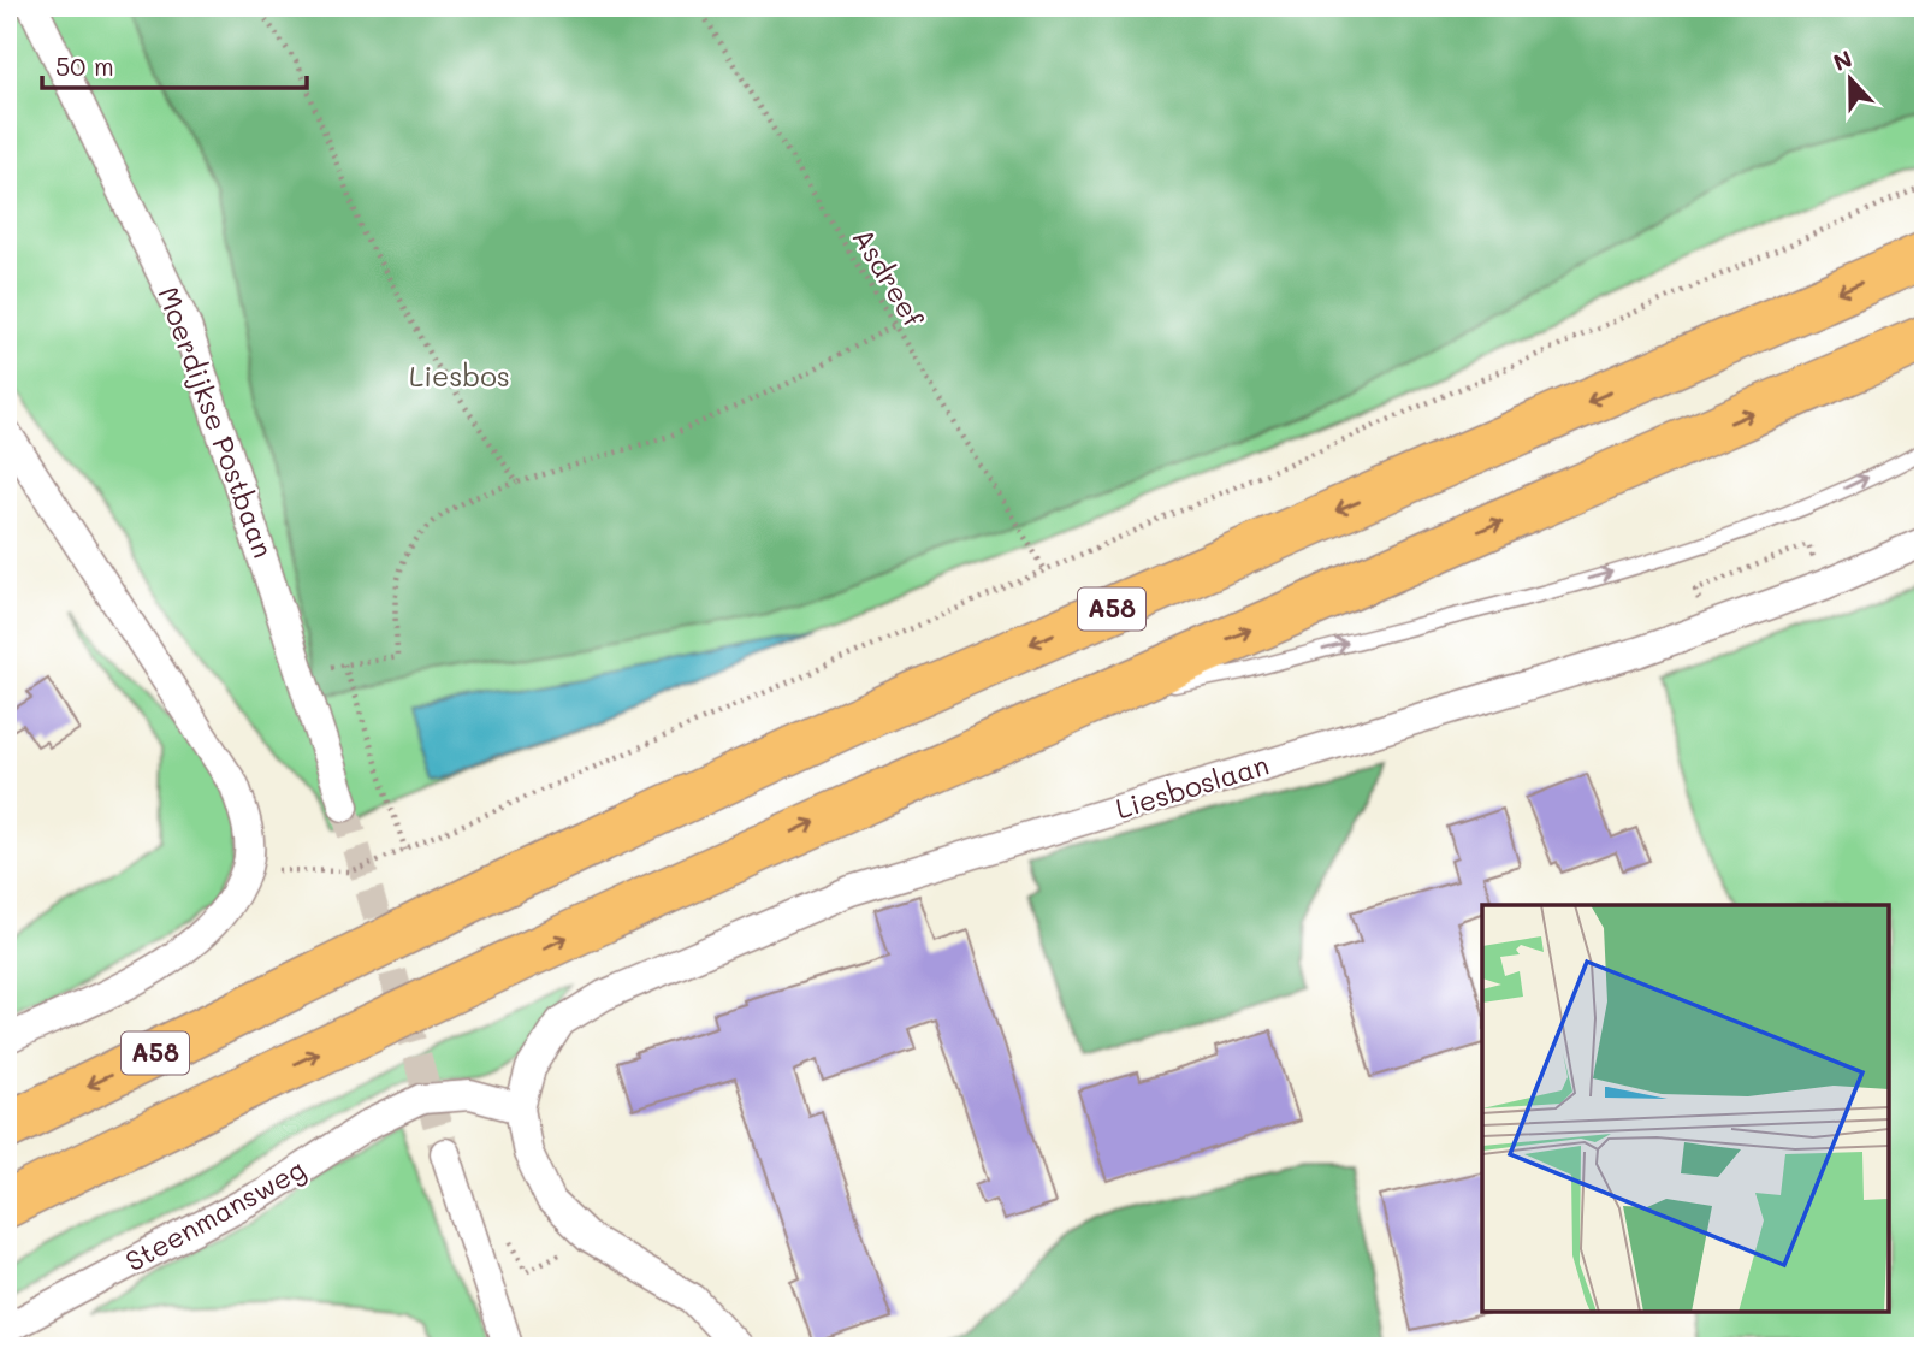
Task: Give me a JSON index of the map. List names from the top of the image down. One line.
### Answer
{"streets":{"highway":["A58"],"street":["Moerdijkse Postbaan","Liesboslaan","Steenmansweg"],"path":["Asdreef"]},"crossings":[["Liesboslaan","Steenmansweg"]],"parks":["Liesbos"],"scale_bar":"50 m","north":"top"}
